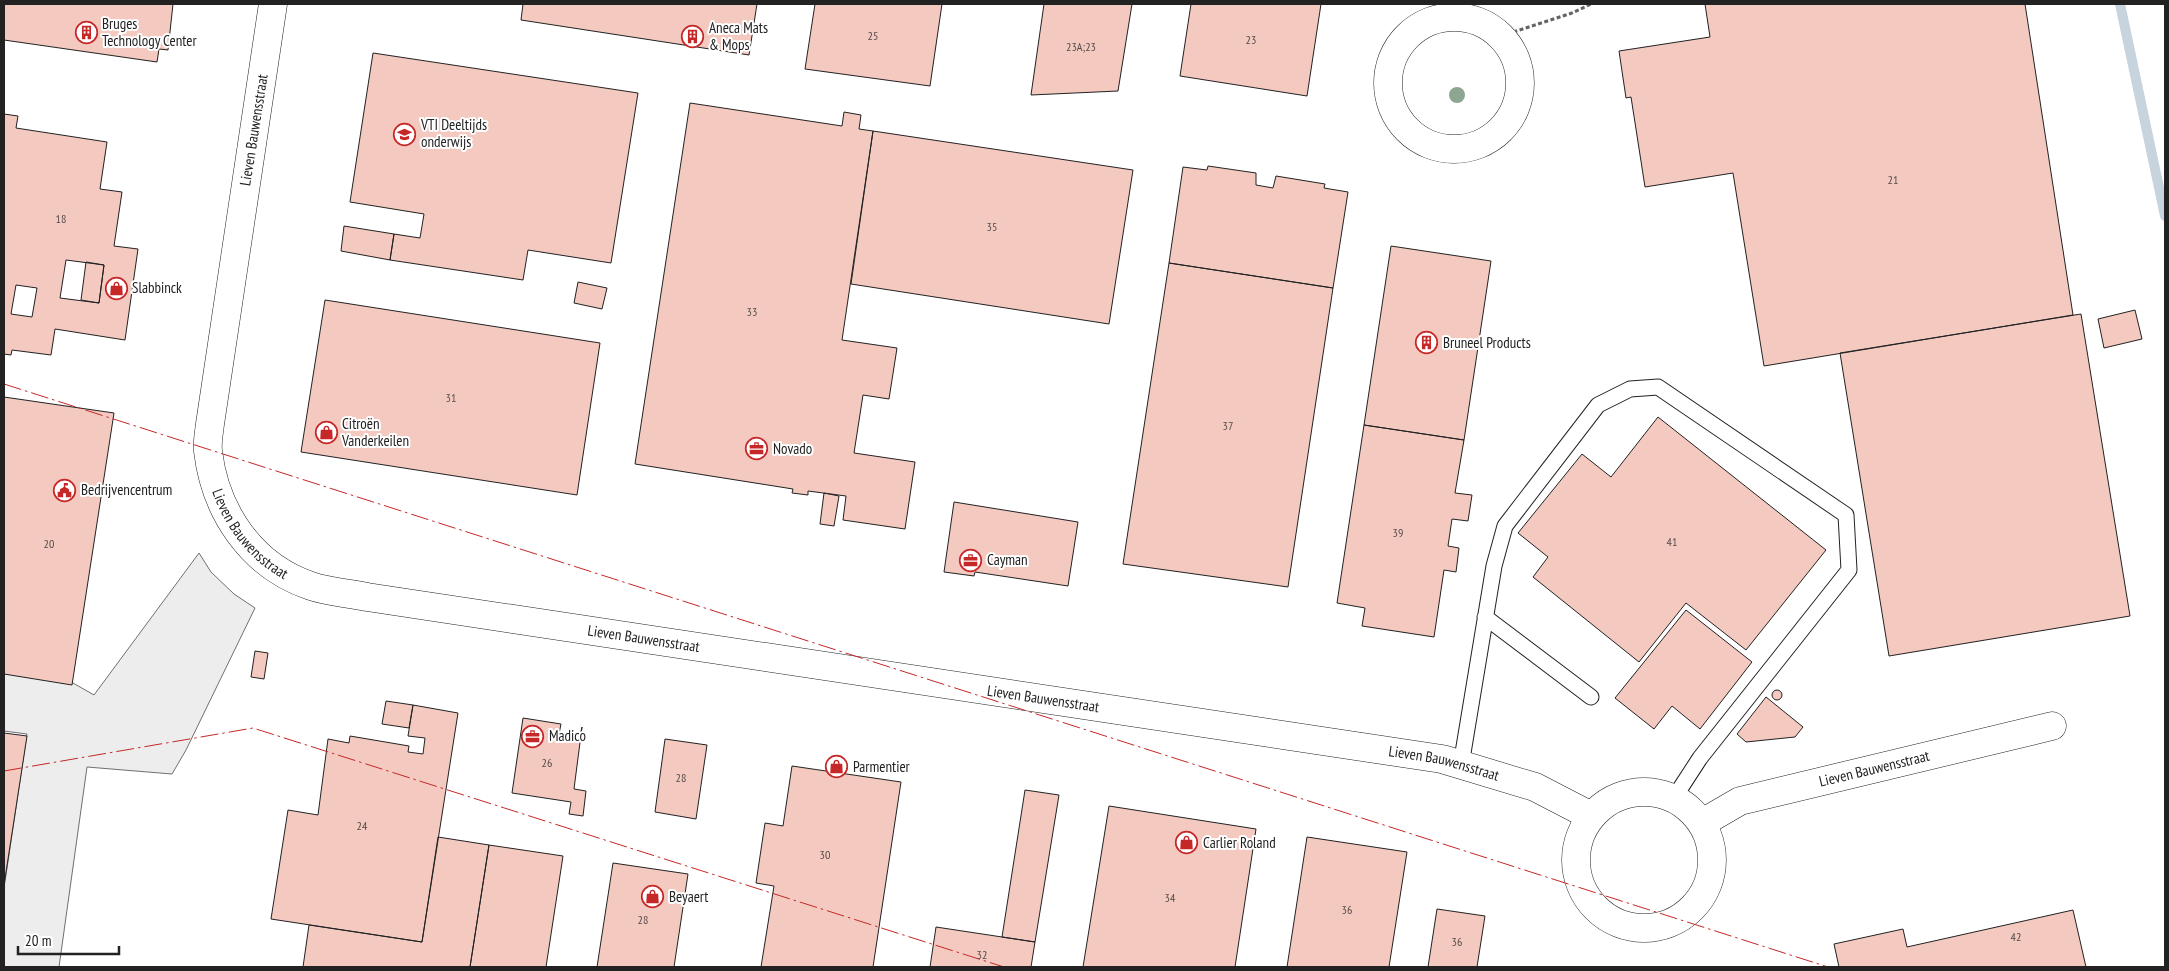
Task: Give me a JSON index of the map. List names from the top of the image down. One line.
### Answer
{"streets":{"street":["Lieven Bauwensstraat"]},"places":{"building":["Bruges Technology Center","Aneca Mats & Mops","Bruneel Products"],"school or university":["VTI Deeltijds onderwijs"],"shop":["Slabbinck","Citroën Vanderkeilen","Parmentier","Carlier Roland","Beyaert"],"office":["Novado","Cayman","Madico"],"public building":["Bedrijvencentrum"]},"house_numbers":["25","23","23A;23","21","18","35","33","31","37","39","41","20","26","28","24","30","34","36","28","42","36","32"],"scale_bar":"20 m"}
